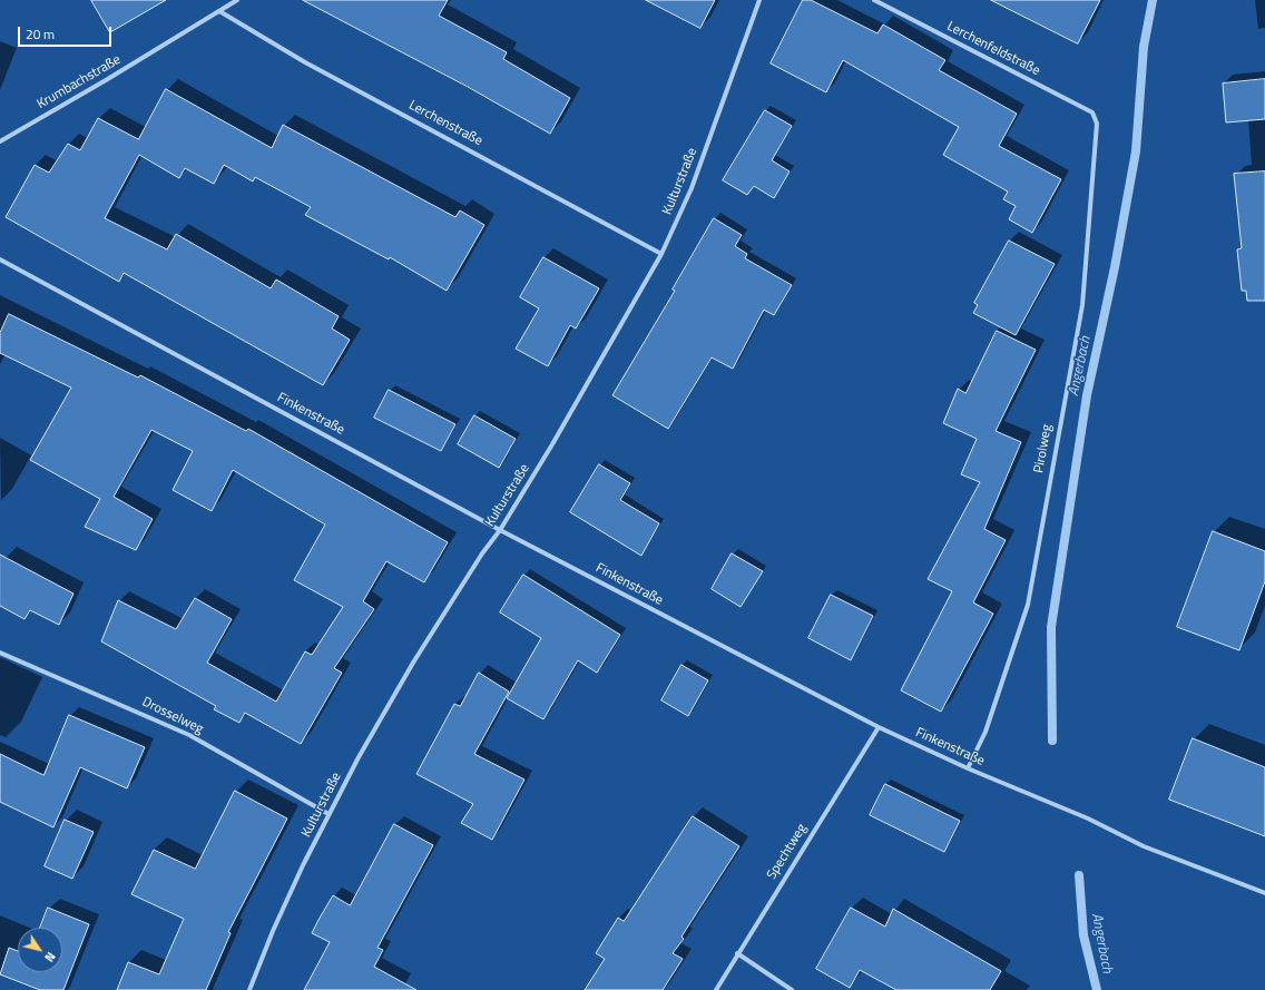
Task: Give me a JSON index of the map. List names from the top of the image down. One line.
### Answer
{"streets":{"street":["Lerchenfeldstraße","Krumbachstraße","Lerchenstraße","Kulturstraße","Finkenstraße","Pirolweg","Drosselweg","Spechtweg"]},"crossings":[["Lerchenfeldstraße","Pirolweg"],["Krumbachstraße","Lerchenstraße"],["Lerchenstraße","Kulturstraße"],["Kulturstraße","Finkenstraße"],["Kulturstraße","Drosselweg"],["Finkenstraße","Pirolweg"],["Finkenstraße","Spechtweg"]],"water":["Angerbach"],"scale_bar":"20 m","north":"bottom right"}
